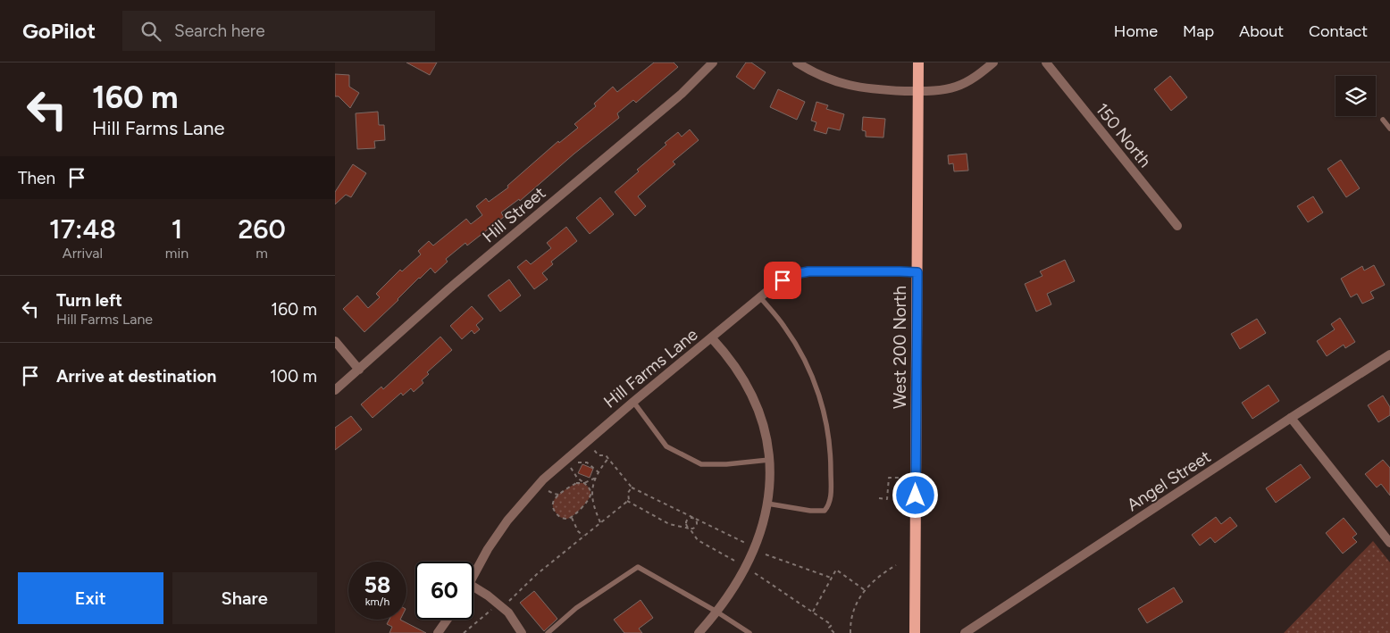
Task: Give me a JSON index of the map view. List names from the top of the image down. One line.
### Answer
{"streets":{"main road":["West 200 North"],"street":["150 North","Hill Street","Hill Farms Lane","Angel Street"]},"crossings":[["West 200 North","Hill Farms Lane"]],"page":{"header":"GoPilot","search":"Search here","nav":["Home","Map","About","Contact"],"turn":["160 m","Hill Farms Lane"],"then":"Then","eta":["17:48","Arrival","1","min","260","m"],"list":[{"name":"Turn left","note":"Hill Farms Lane","value":"160 m"},{"name":"Arrive at destination","value":"100 m"}],"speed":"58 km/h","limit":"60","buttons":["Exit","Share"]}}
